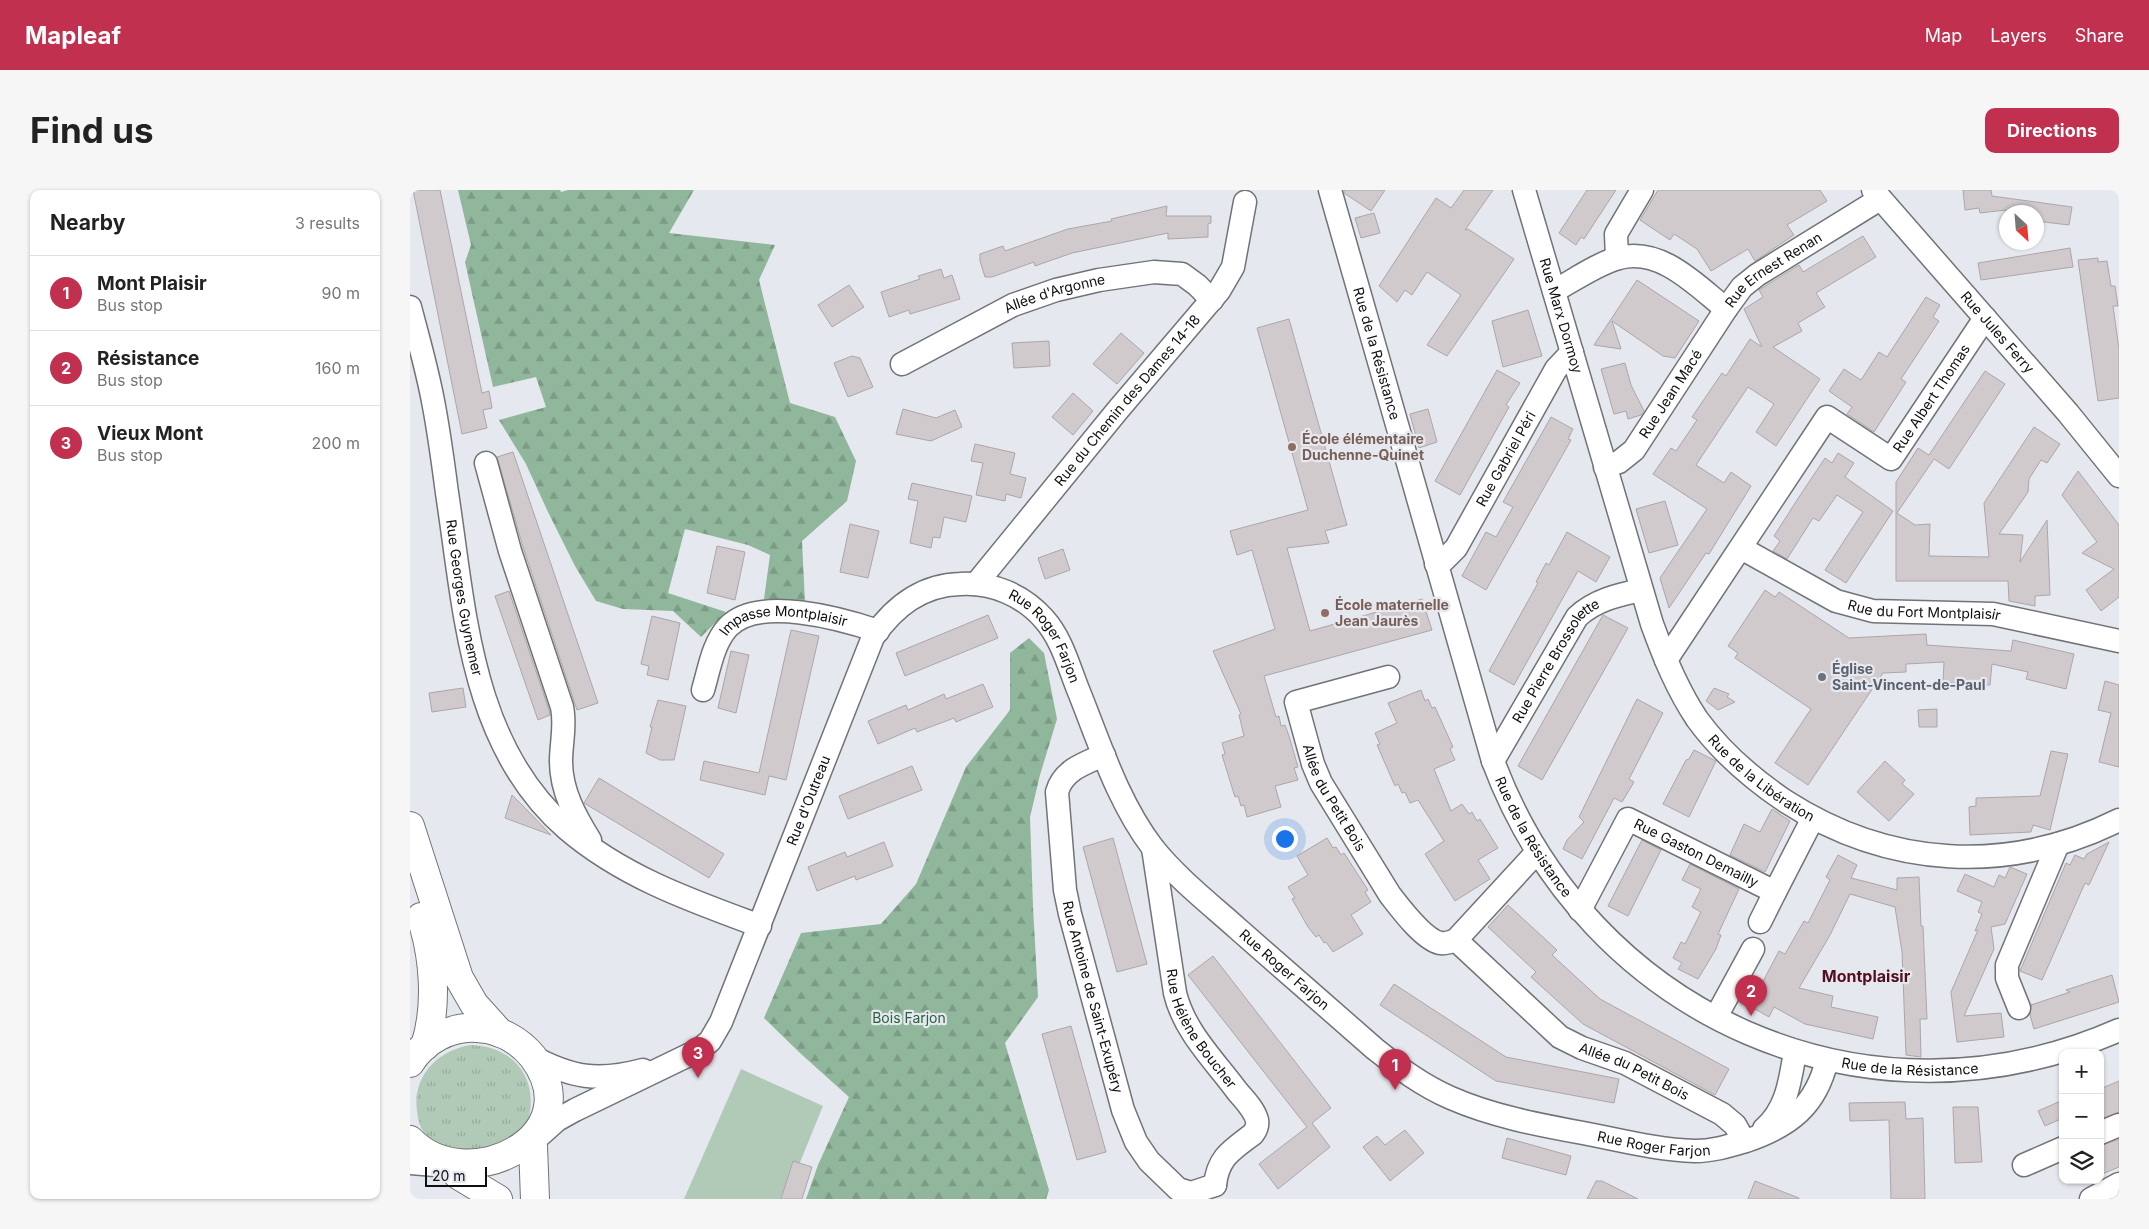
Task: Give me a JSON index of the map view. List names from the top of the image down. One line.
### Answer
{"streets":{"street":["Rue Ernest Renan","Allée d'Argonne","Rue Marx Dormoy","Rue Jules Ferry","Rue de la Résistance","Rue Jean Macé","Rue Albert Thomas","Rue du Chemin des Dames 14-18","Rue Gabriel Péri","Rue Georges Guynemer","Rue du Fort Montplaisir","Impasse Montplaisir","Rue Roger Farjon","Rue Pierre Brossolette","Rue de la Libération","Allée du Petit Bois","Rue d'Outreau","Rue Gaston Demailly","Rue Antoine de Saint-Exupéry","Rue Hélène Boucher"]},"crossings":[["Rue Ernest Renan","Rue Marx Dormoy"],["Rue Ernest Renan","Rue Jules Ferry"],["Rue Ernest Renan","Rue Jean Macé"],["Allée d'Argonne","Rue du Chemin des Dames 14-18"],["Rue Marx Dormoy","Rue Gabriel Péri"],["Rue Marx Dormoy","Rue de la Libération"],["Rue Jules Ferry","Rue Albert Thomas"],["Rue de la Résistance","Rue Gabriel Péri"],["Rue de la Résistance","Rue Roger Farjon"],["Rue de la Résistance","Rue Pierre Brossolette"],["Rue de la Résistance","Rue Gaston Demailly"],["Rue Jean Macé","Rue de la Libération"],["Rue Albert Thomas","Rue du Fort Montplaisir"],["Rue du Chemin des Dames 14-18","Rue Roger Farjon"],["Rue du Chemin des Dames 14-18","Rue d'Outreau"],["Rue Georges Guynemer","Rue d'Outreau"],["Impasse Montplaisir","Rue d'Outreau"],["Rue Roger Farjon","Allée du Petit Bois"],["Rue Roger Farjon","Rue d'Outreau"],["Rue Roger Farjon","Rue Antoine de Saint-Exupéry"],["Rue Roger Farjon","Rue Hélène Boucher"],["Rue Pierre Brossolette","Rue de la Libération"],["Rue de la Libération","Rue Gaston Demailly"],["Rue Antoine de Saint-Exupéry","Rue Hélène Boucher"]],"districts":["Montplaisir"],"parks":["Bois Farjon"],"places":["École élémentaire Duchenne-Quinet","École maternelle Jean Jaurès","Église Saint-Vincent-de-Paul"],"scale_bar":"20 m","north":"bottom right","page":{"header":"Mapleaf","nav":["Map","Layers","Share"],"buttons":"Directions","title":"Find us","heading":["Nearby","3 results"],"list":[{"mark":"1","name":"Mont Plaisir","note":"Bus stop","value":"90 m"},{"mark":"2","name":"Résistance","note":"Bus stop","value":"160 m"},{"mark":"3","name":"Vieux Mont","note":"Bus stop","value":"200 m"}],"pins":["2","3","1"],"map_buttons":["+","−"],"scale":"20 m"}}
